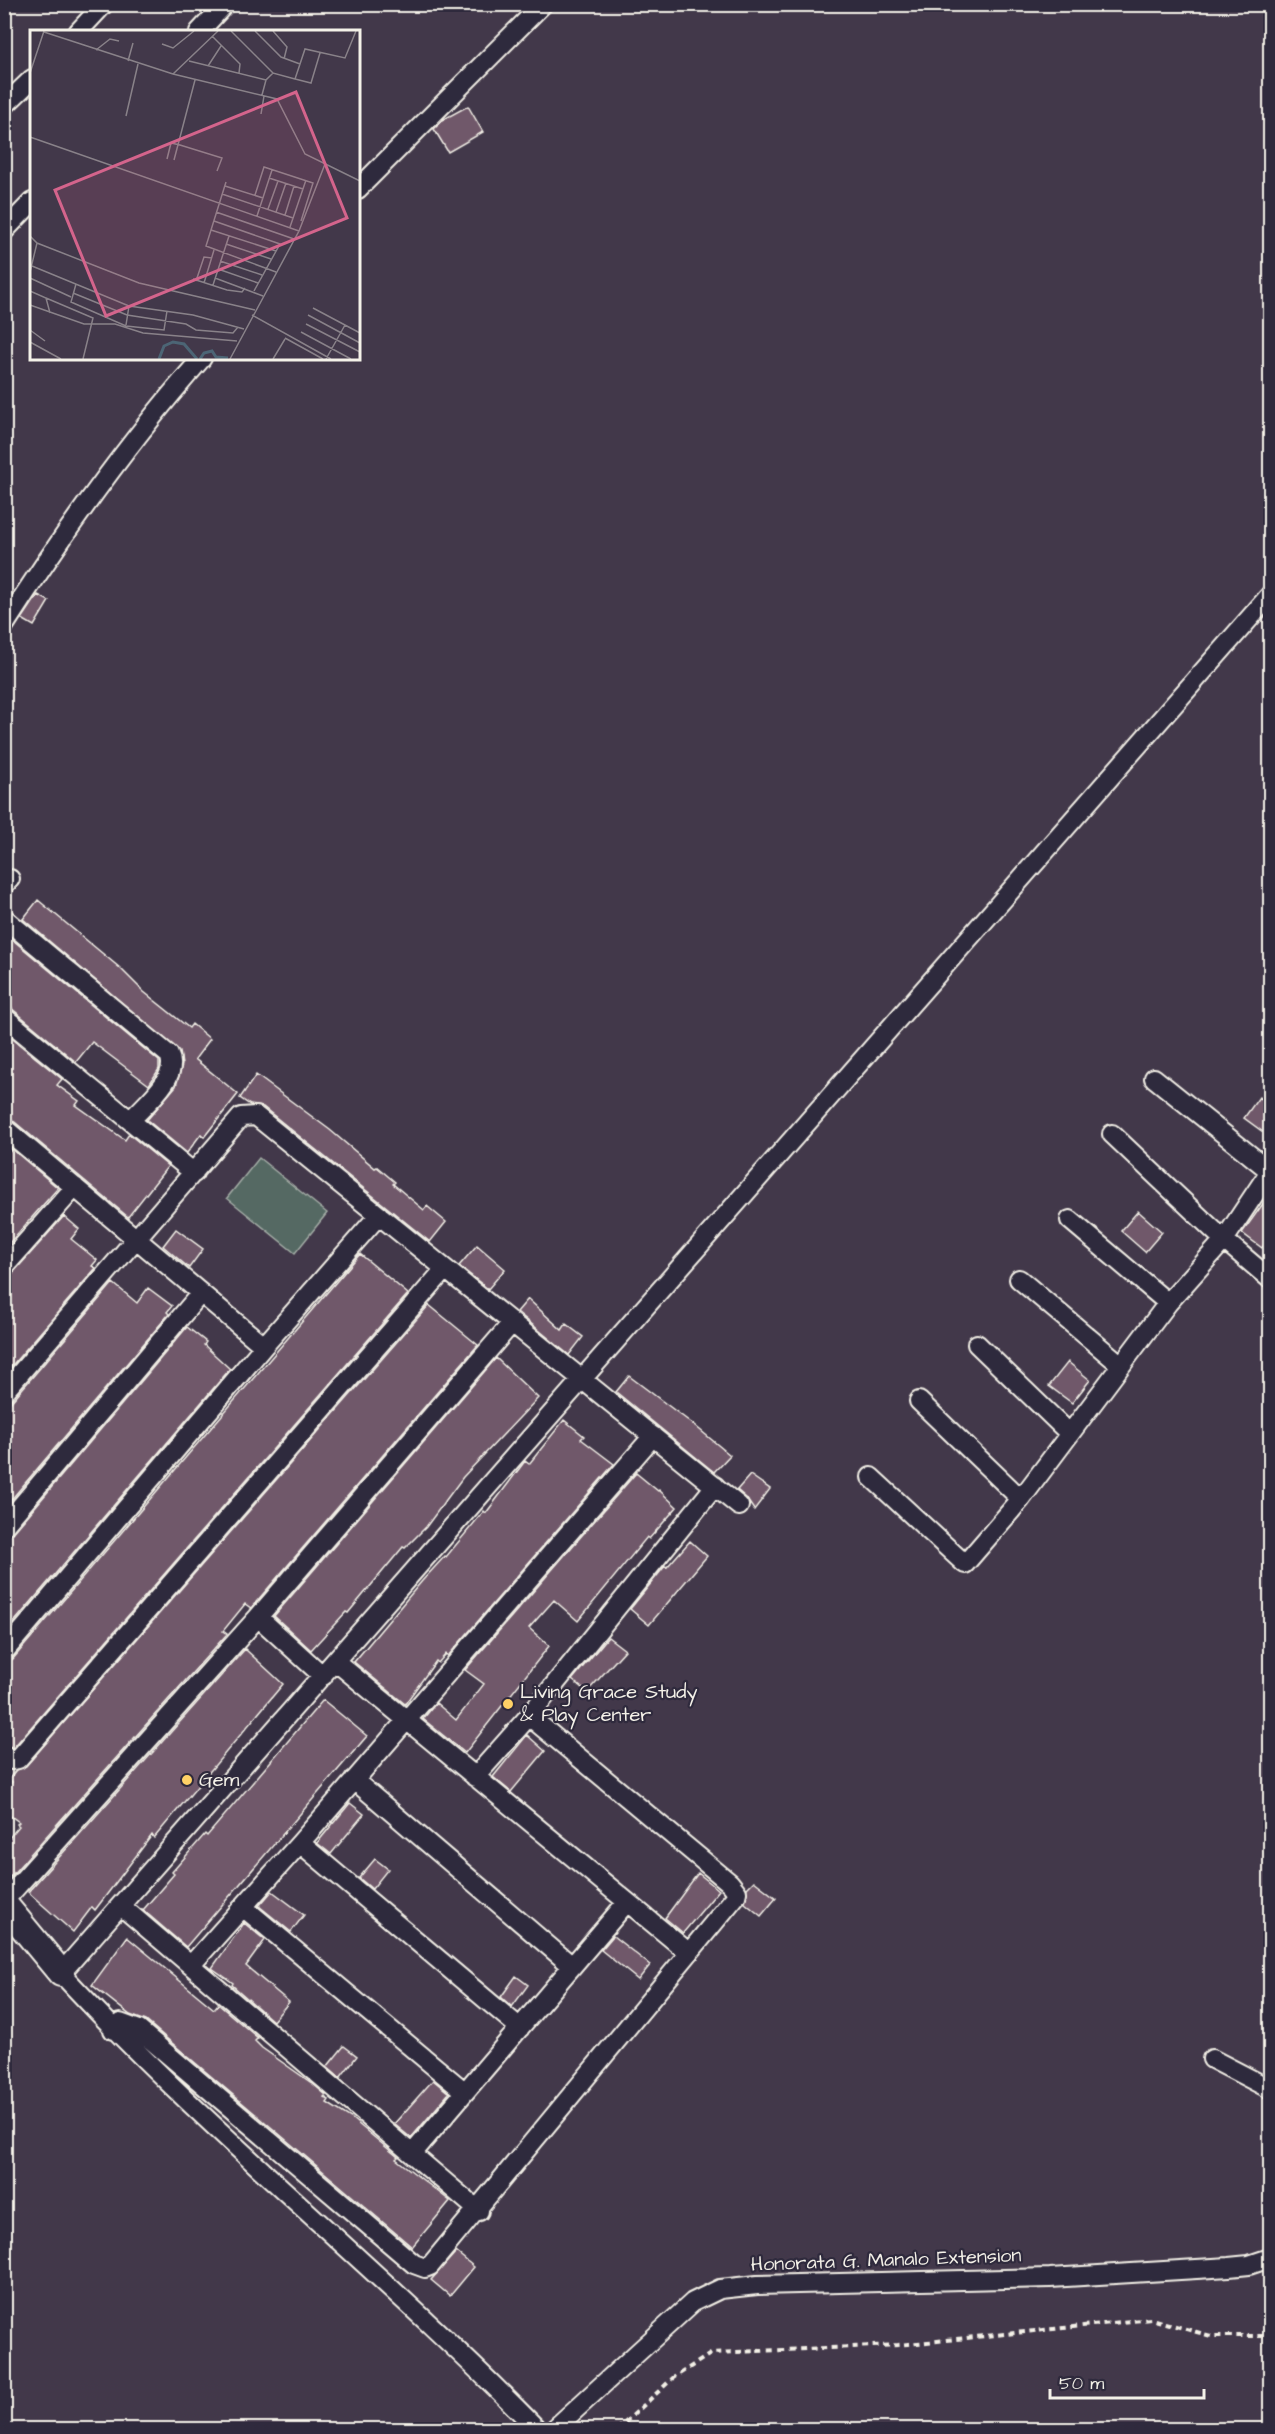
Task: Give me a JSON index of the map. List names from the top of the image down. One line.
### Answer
{"streets":{"street":["Honorata G. Manalo Extension"]},"places":["Living Grace Study & Play Center","Gem"],"scale_bar":"50 m"}
